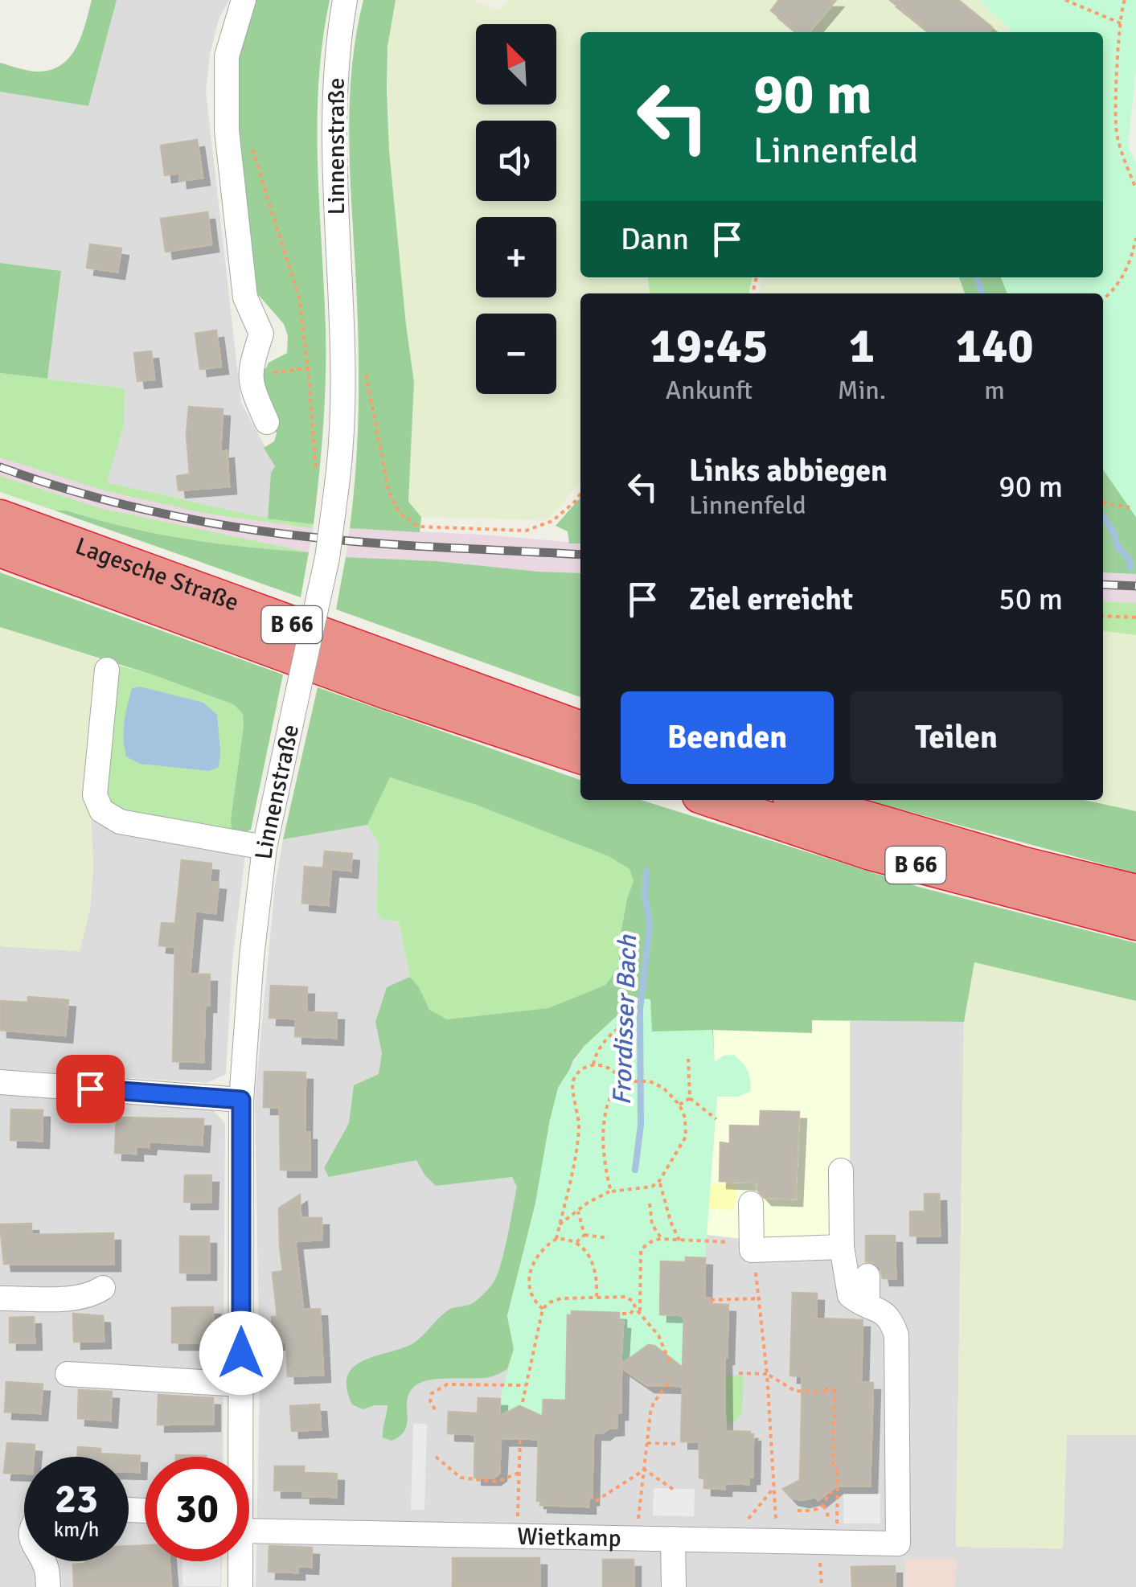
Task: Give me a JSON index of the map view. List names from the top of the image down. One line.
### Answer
{"streets":{"highway":["Lagesche Straße","B 66"],"street":["Linnenstraße","Wietkamp"]},"water":["Frordisser Bach"],"north":"top left","page":{"map_buttons":["+","−"],"turn":["90 m","Linnenfeld"],"then":"Dann","eta":["19:45","Ankunft","1","Min.","140","m"],"list":[{"name":"Links abbiegen","note":"Linnenfeld","value":"90 m"},{"name":"Ziel erreicht","value":"50 m"}],"buttons":["Beenden","Teilen"],"speed":"23 km/h","limit":"30"}}
